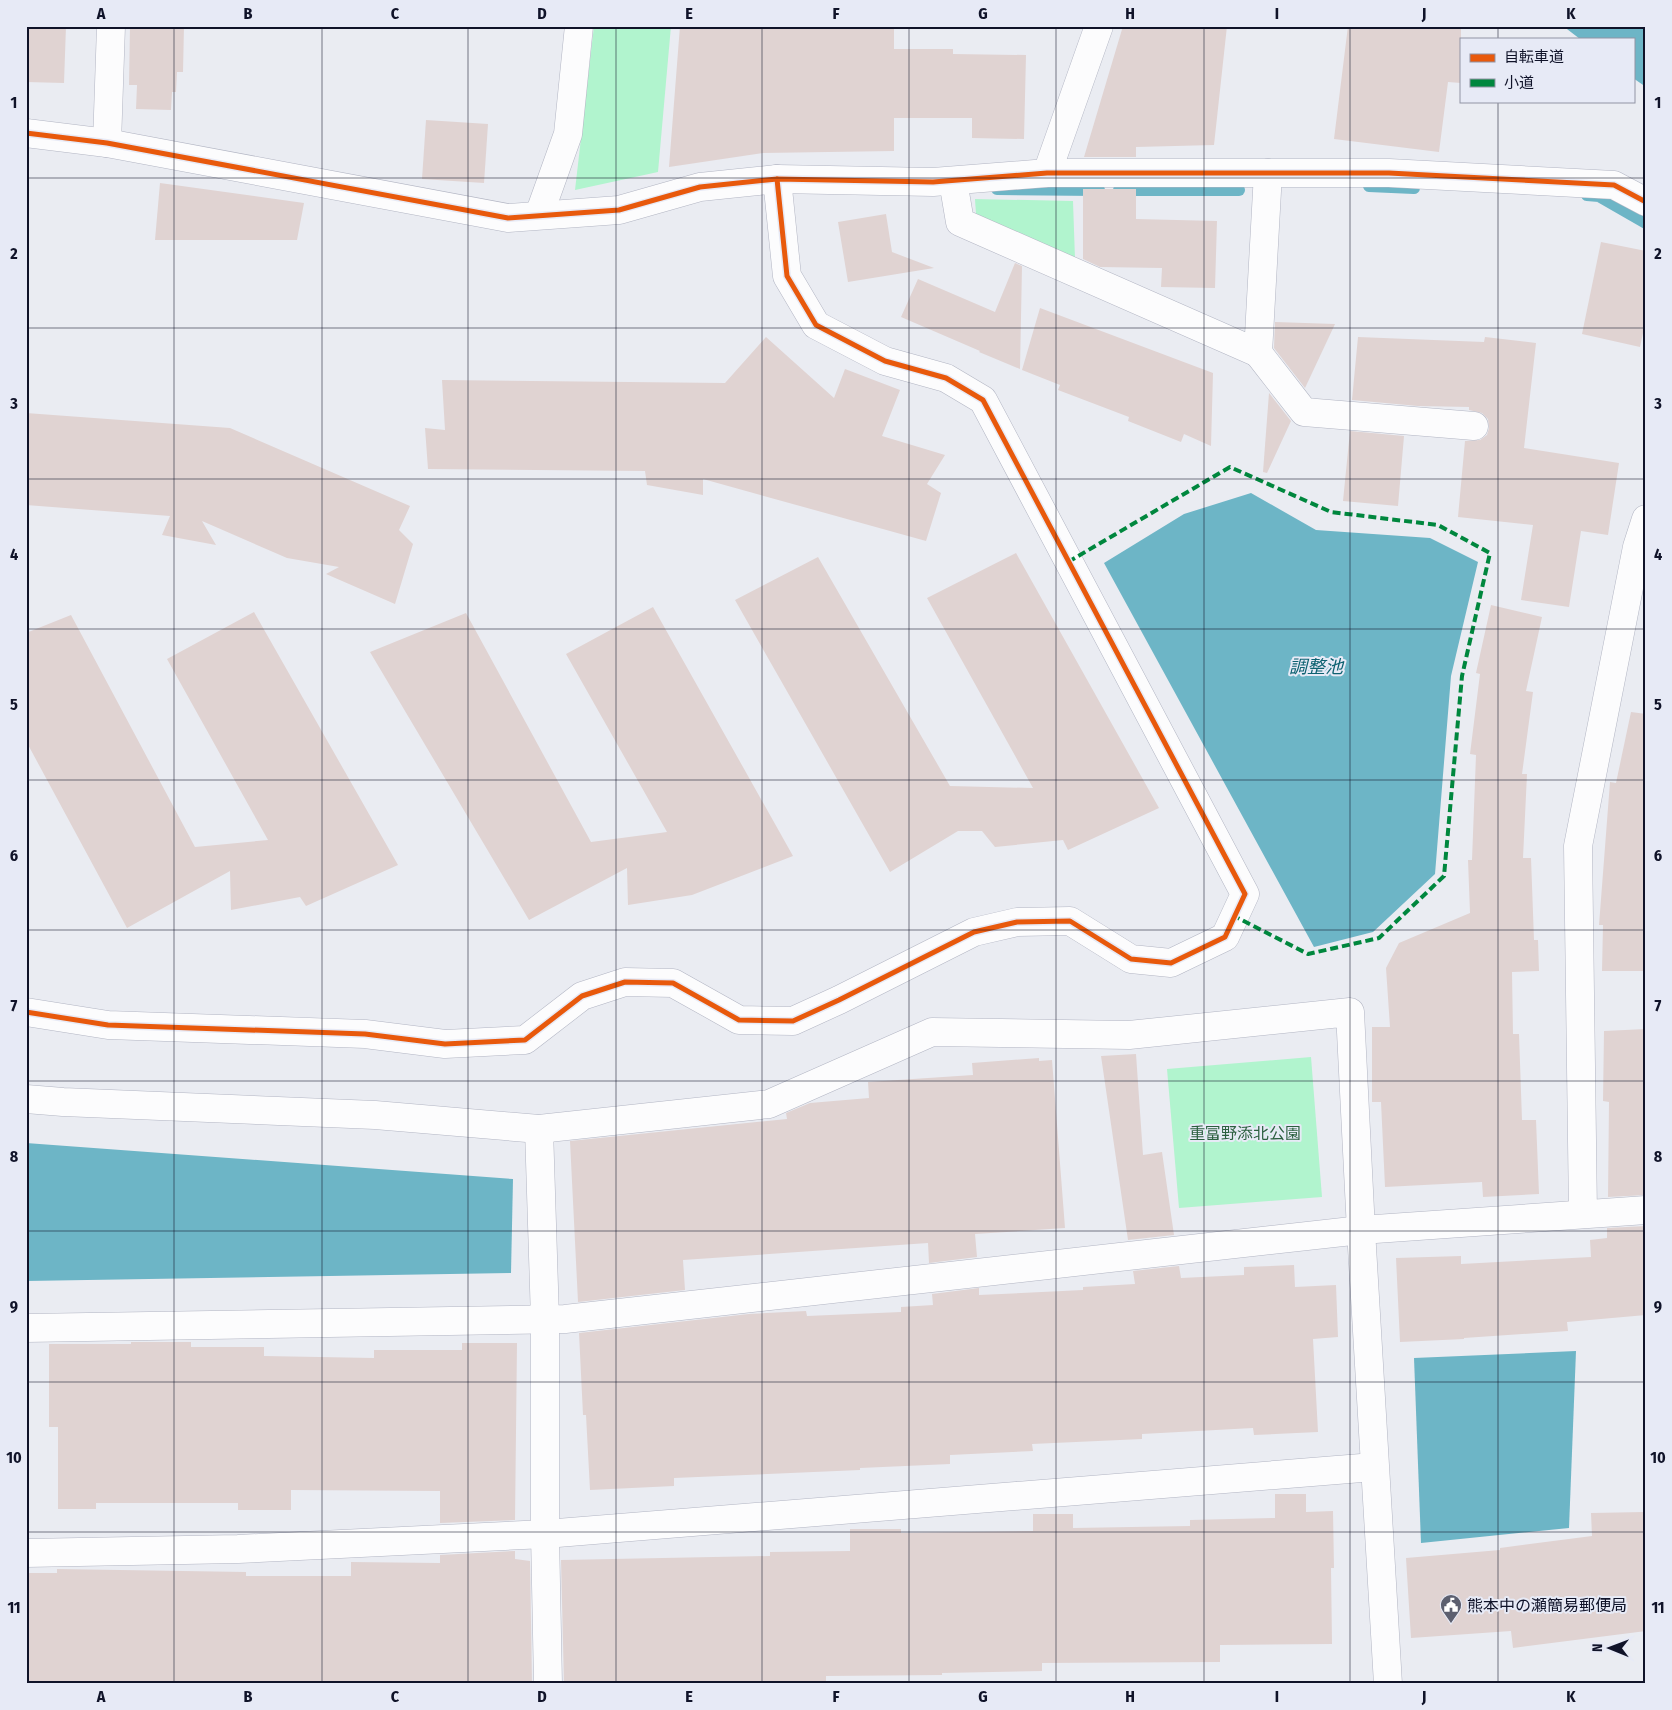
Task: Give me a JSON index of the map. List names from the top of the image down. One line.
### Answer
{"water":["調整池"],"parks":["重富野添北公園"],"places":{"public building":["熊本中の瀬簡易郵便局"]},"legend":["自転車道","小道"],"north":"left","grid":{"columns":["A","B","C","D","E","F","G","H","I","J","K"],"rows":["1","2","3","4","5","6","7","8","9","10","11"]}}
